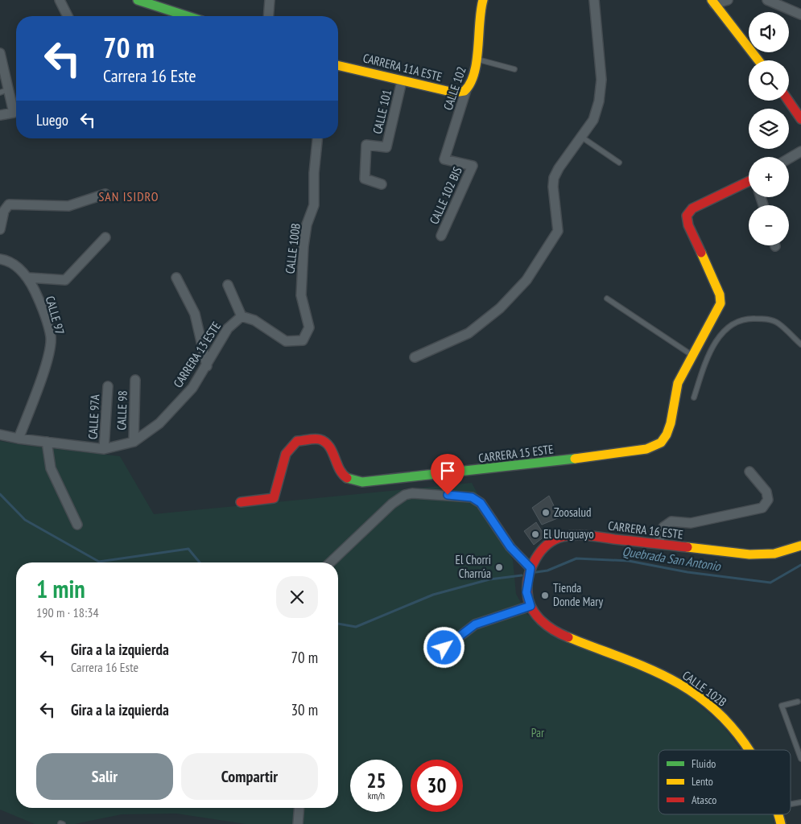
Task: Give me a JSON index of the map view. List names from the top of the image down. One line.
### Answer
{"streets":{"street":["CARRERA 11A ESTE","CALLE 102","CALLE 101","CALLE 102 BIS","CALLE 100B","CALLE 97","CARRERA 13 ESTE","CALLE 98","CALLE 97A","CARRERA 15 ESTE","CARRERA 16 ESTE","CALLE 102B"]},"crossings":[["CARRERA 11A ESTE","CALLE 102"],["CARRERA 11A ESTE","CALLE 101"],["CALLE 102","CALLE 102 BIS"],["CALLE 100B","CARRERA 13 ESTE"],["CALLE 97","CARRERA 13 ESTE"],["CARRERA 13 ESTE","CALLE 98"],["CARRERA 13 ESTE","CALLE 97A"],["CARRERA 16 ESTE","CALLE 102B"]],"districts":["SAN ISIDRO"],"water":["Quebrada San Antonio"],"parks":["Par"],"places":["Zoosalud","El Uruguayo","El Chorri Charrúa","Tienda Donde Mary"],"legend":["Fluido","Lento","Atasco"],"page":{"map_buttons":["+","−"],"turn":["70 m","Carrera 16 Este"],"then":"Luego","heading":["1 min","190 m · 18:34"],"list":[{"name":"Gira a la izquierda","note":"Carrera 16 Este","value":"70 m"},{"name":"Gira a la izquierda","value":"30 m"}],"buttons":["Salir","Compartir"],"speed":"25 km/h","limit":"30"}}
